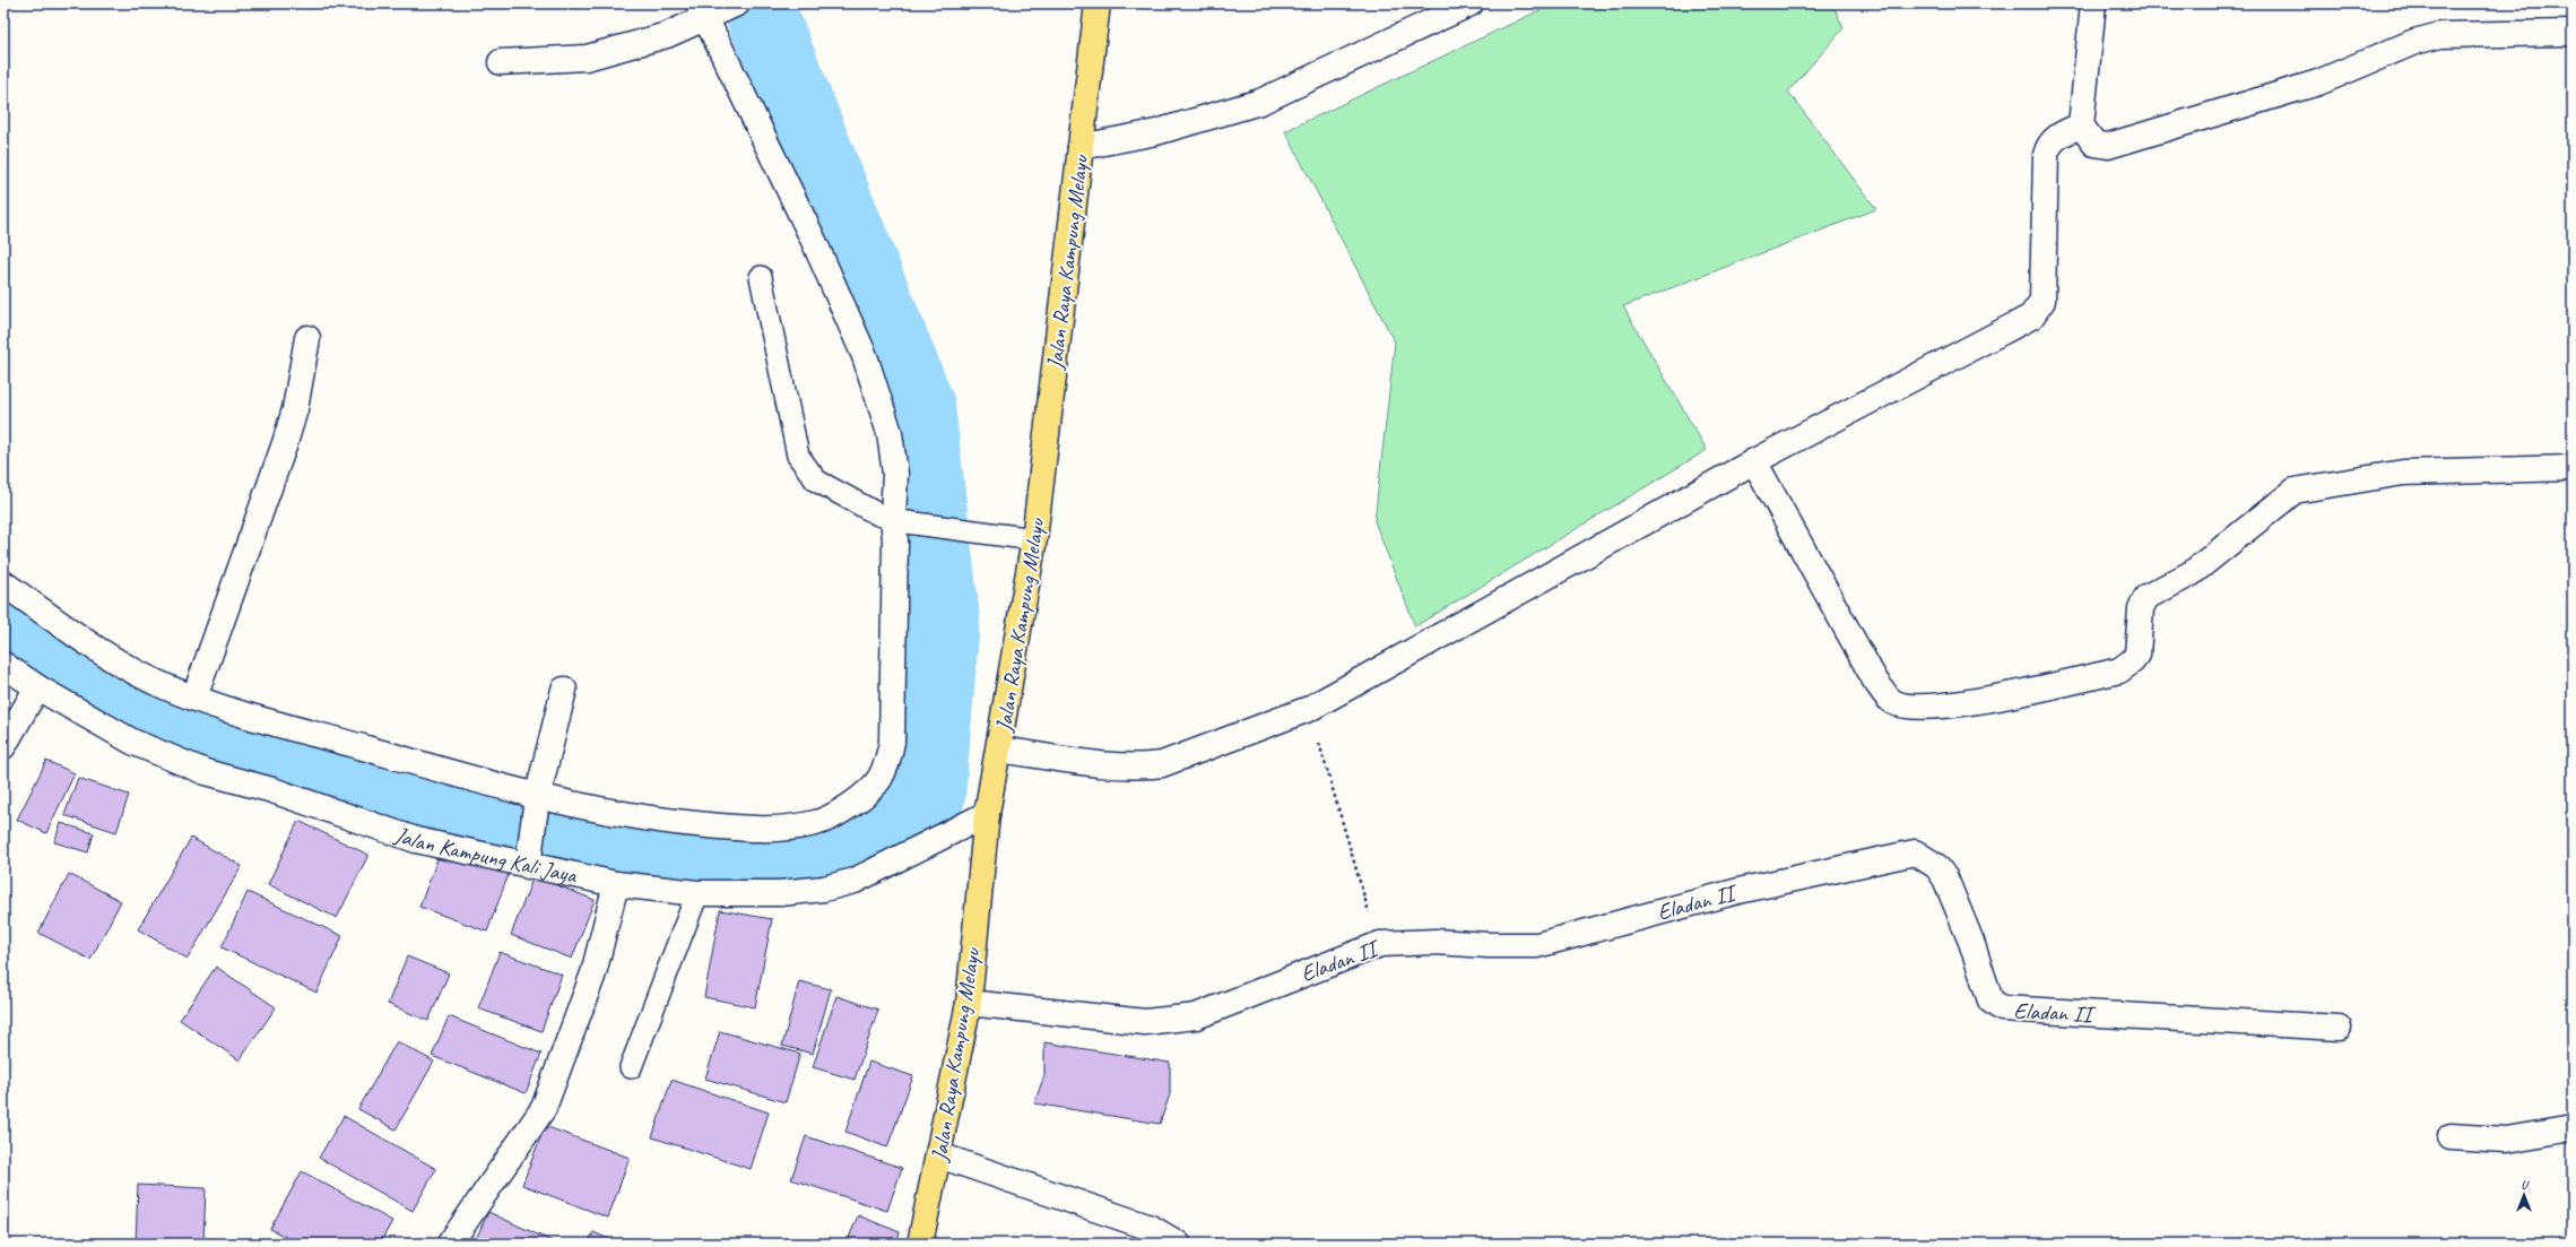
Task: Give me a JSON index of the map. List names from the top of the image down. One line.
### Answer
{"streets":{"main road":["Jalan Raya Kampung Melayu"],"street":["Jalan Kampung Kali Jaya","Eladan II"]},"crossings":[["Jalan Raya Kampung Melayu","Jalan Kampung Kali Jaya"],["Jalan Raya Kampung Melayu","Eladan II"]],"north":"top"}
